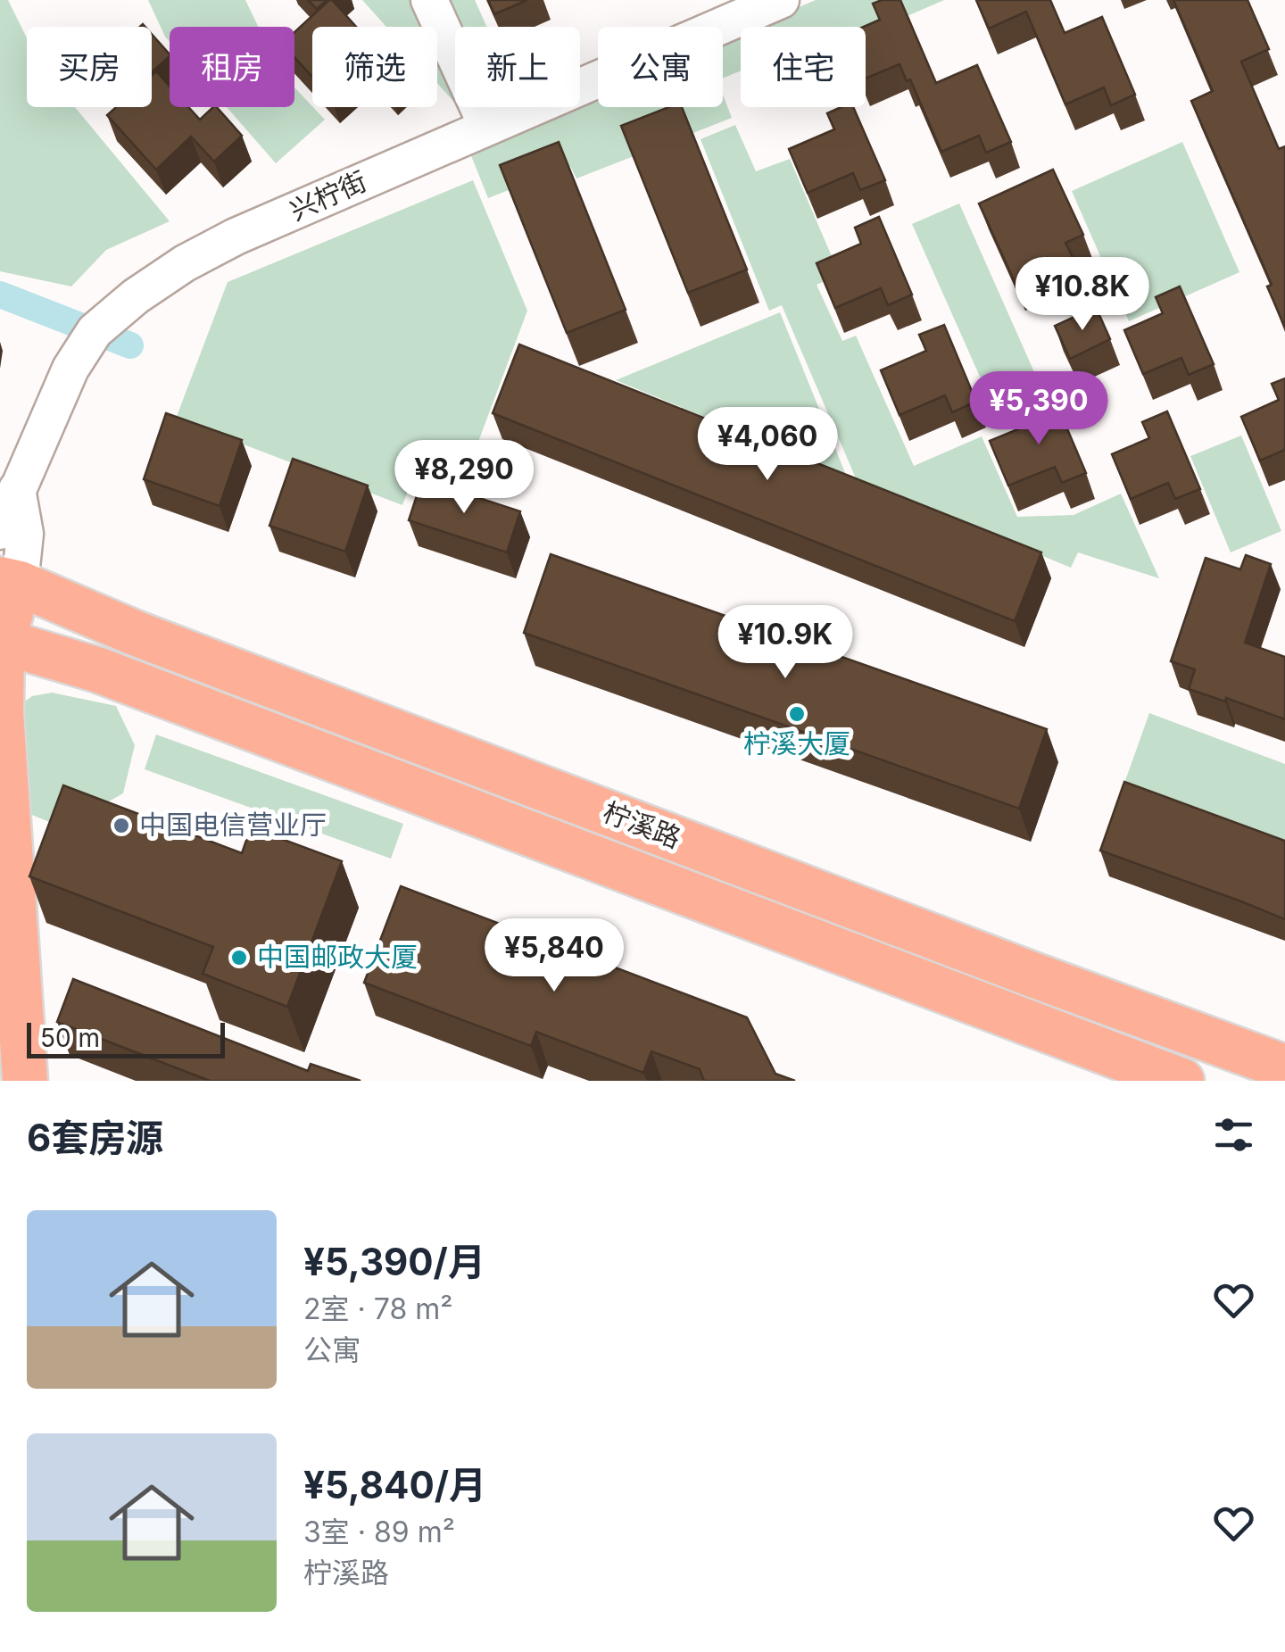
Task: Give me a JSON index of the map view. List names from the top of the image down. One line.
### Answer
{"streets":{"main road":["柠溪路"],"street":["兴柠街"]},"places":["柠溪大厦","中国电信营业厅","中国邮政大厦"],"scale_bar":"50 m","page":{"chip":["买房","租房","筛选","新上","公寓","住宅"],"price":["¥10.8K","¥5,390","¥4,060","¥8,290","¥10.9K","¥5,840"],"scale":"50 m","heading":"6套房源","list":[{"name":"¥5,390/月","note":"2室 · 78 m² · 公寓"},{"name":"¥5,840/月","note":"3室 · 89 m² · 柠溪路"}]}}
